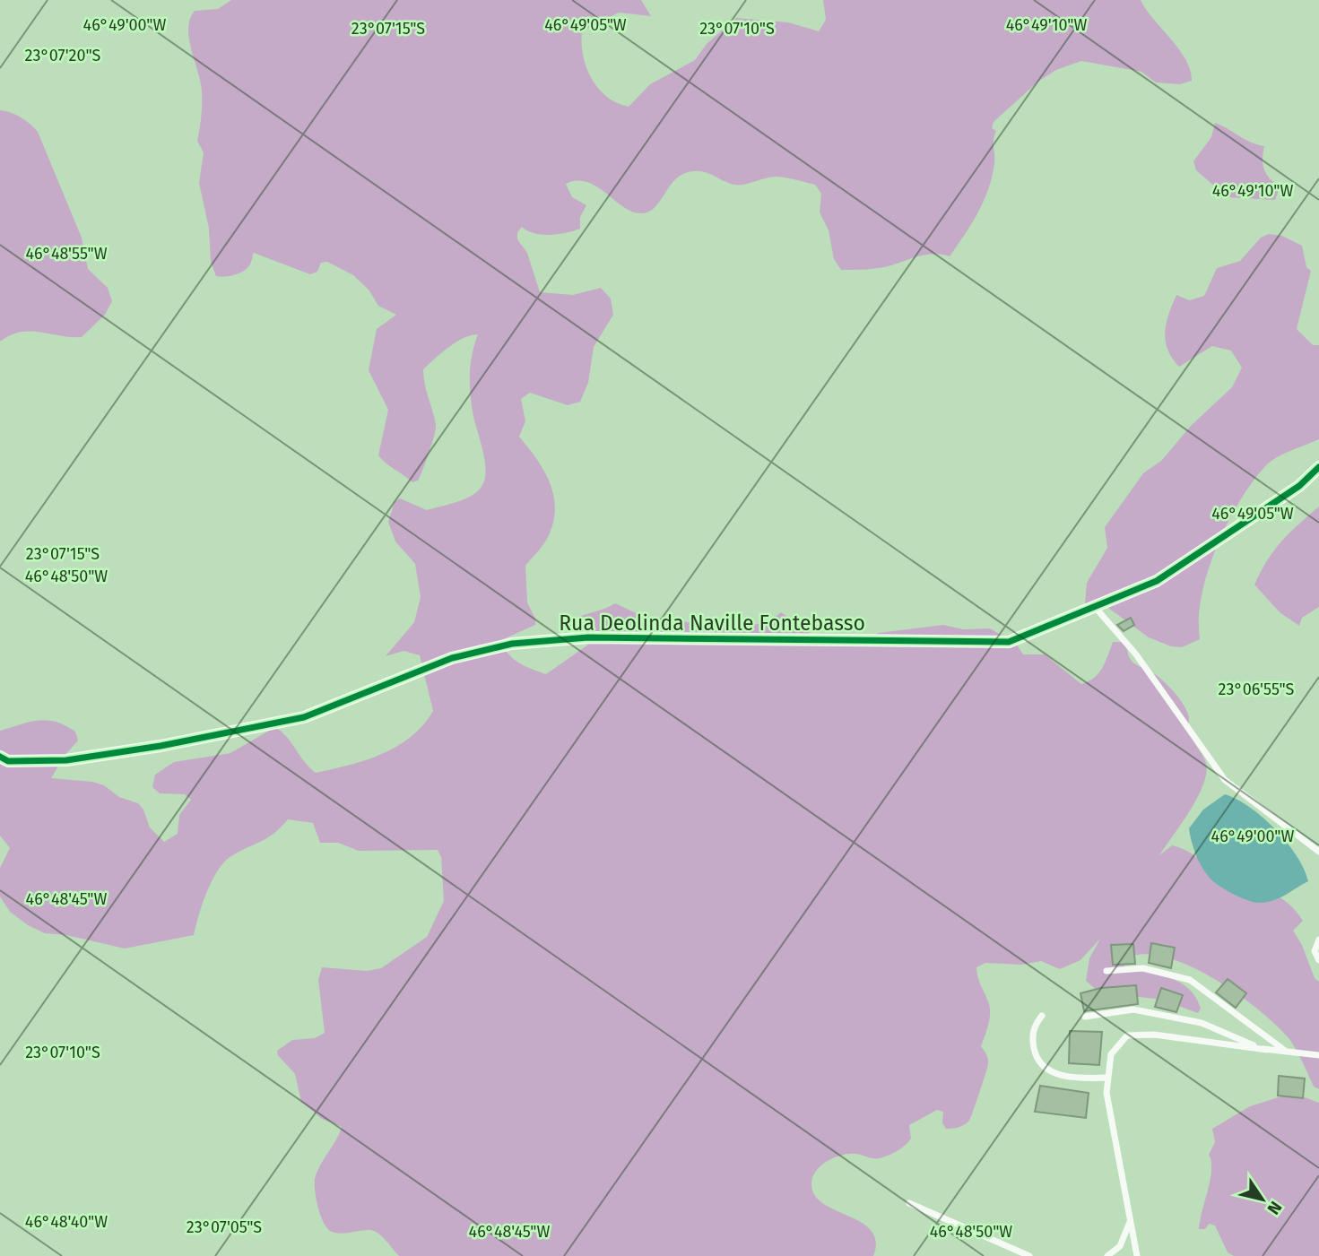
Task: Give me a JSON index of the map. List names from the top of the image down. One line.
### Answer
{"streets":{"street":["Rua Deolinda Naville Fontebasso"]},"north":"bottom right","coordinates":["46°49'00\"W","46°49'05\"W","46°49'10\"W","23°07'15\"S","23°07'10\"S","23°07'20\"S","46°48'55\"W","46°48'50\"W","23°06'55\"S","46°48'45\"W","46°48'40\"W","23°07'05\"S"]}
